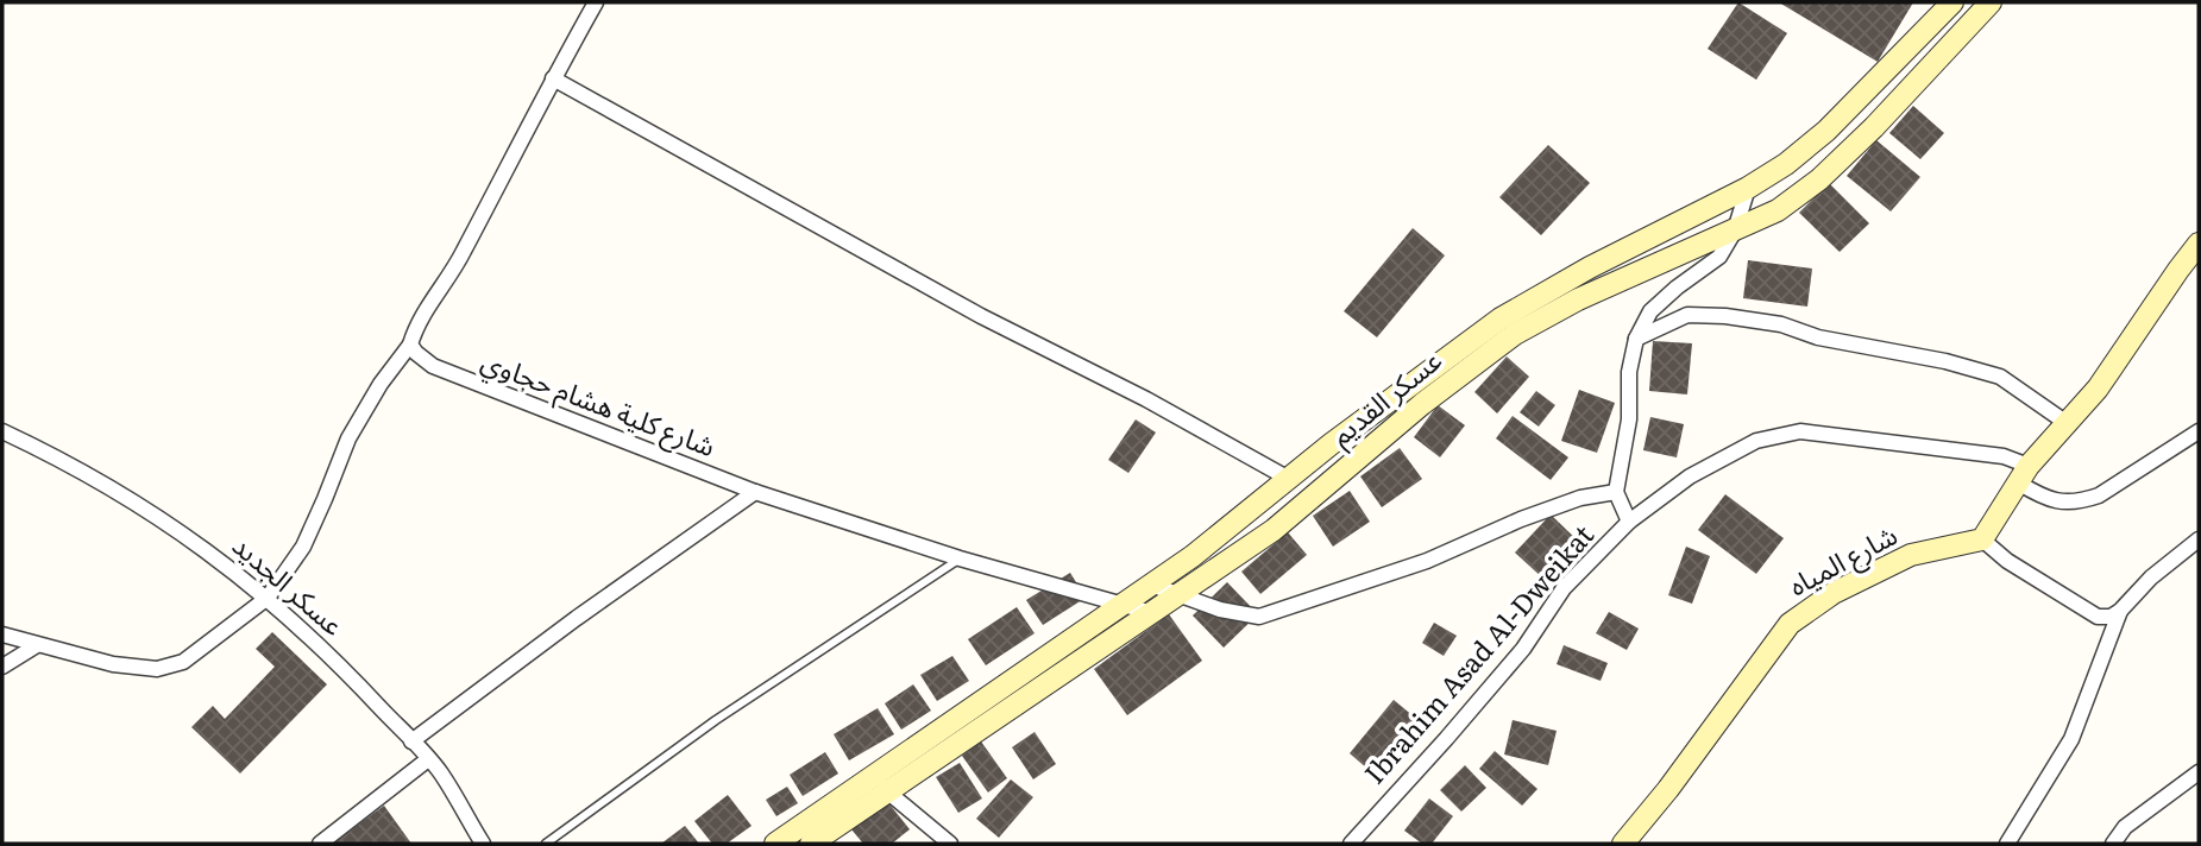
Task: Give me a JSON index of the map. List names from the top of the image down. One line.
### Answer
{"streets":{"street":["عسكر القديم","شارع كلية هشام حجاوي","شارع المياه","عسكر الجديد","Ibrahim Asad Al-Dweikat"]},"crossings":[["عسكر القديم","شارع كلية هشام حجاوي"]]}
